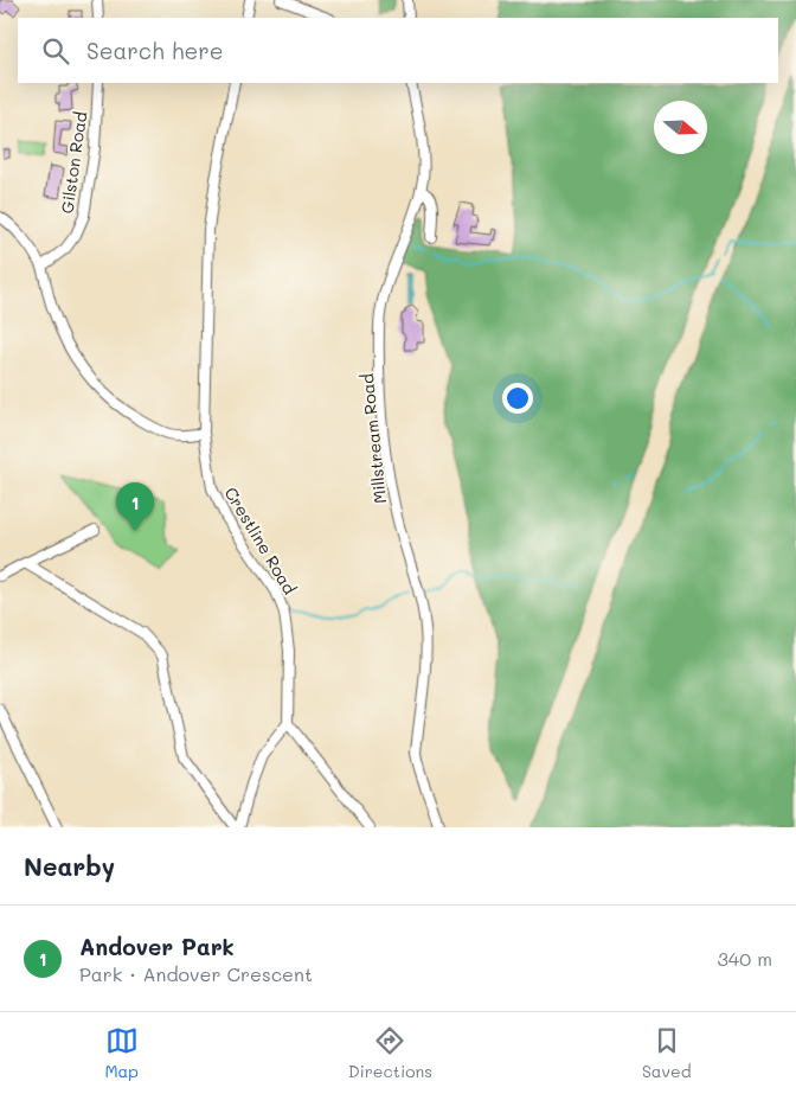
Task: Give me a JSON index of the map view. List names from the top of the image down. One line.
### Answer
{"streets":{"street":["Gilston Road","Millstream Road","Crestline Road"]},"north":"right","page":{"search":"Search here","pins":"1","heading":"Nearby","list":[{"mark":"1","name":"Andover Park","note":"Park · Andover Crescent","value":"340 m"}],"nav":["Map","Directions","Saved"]}}
